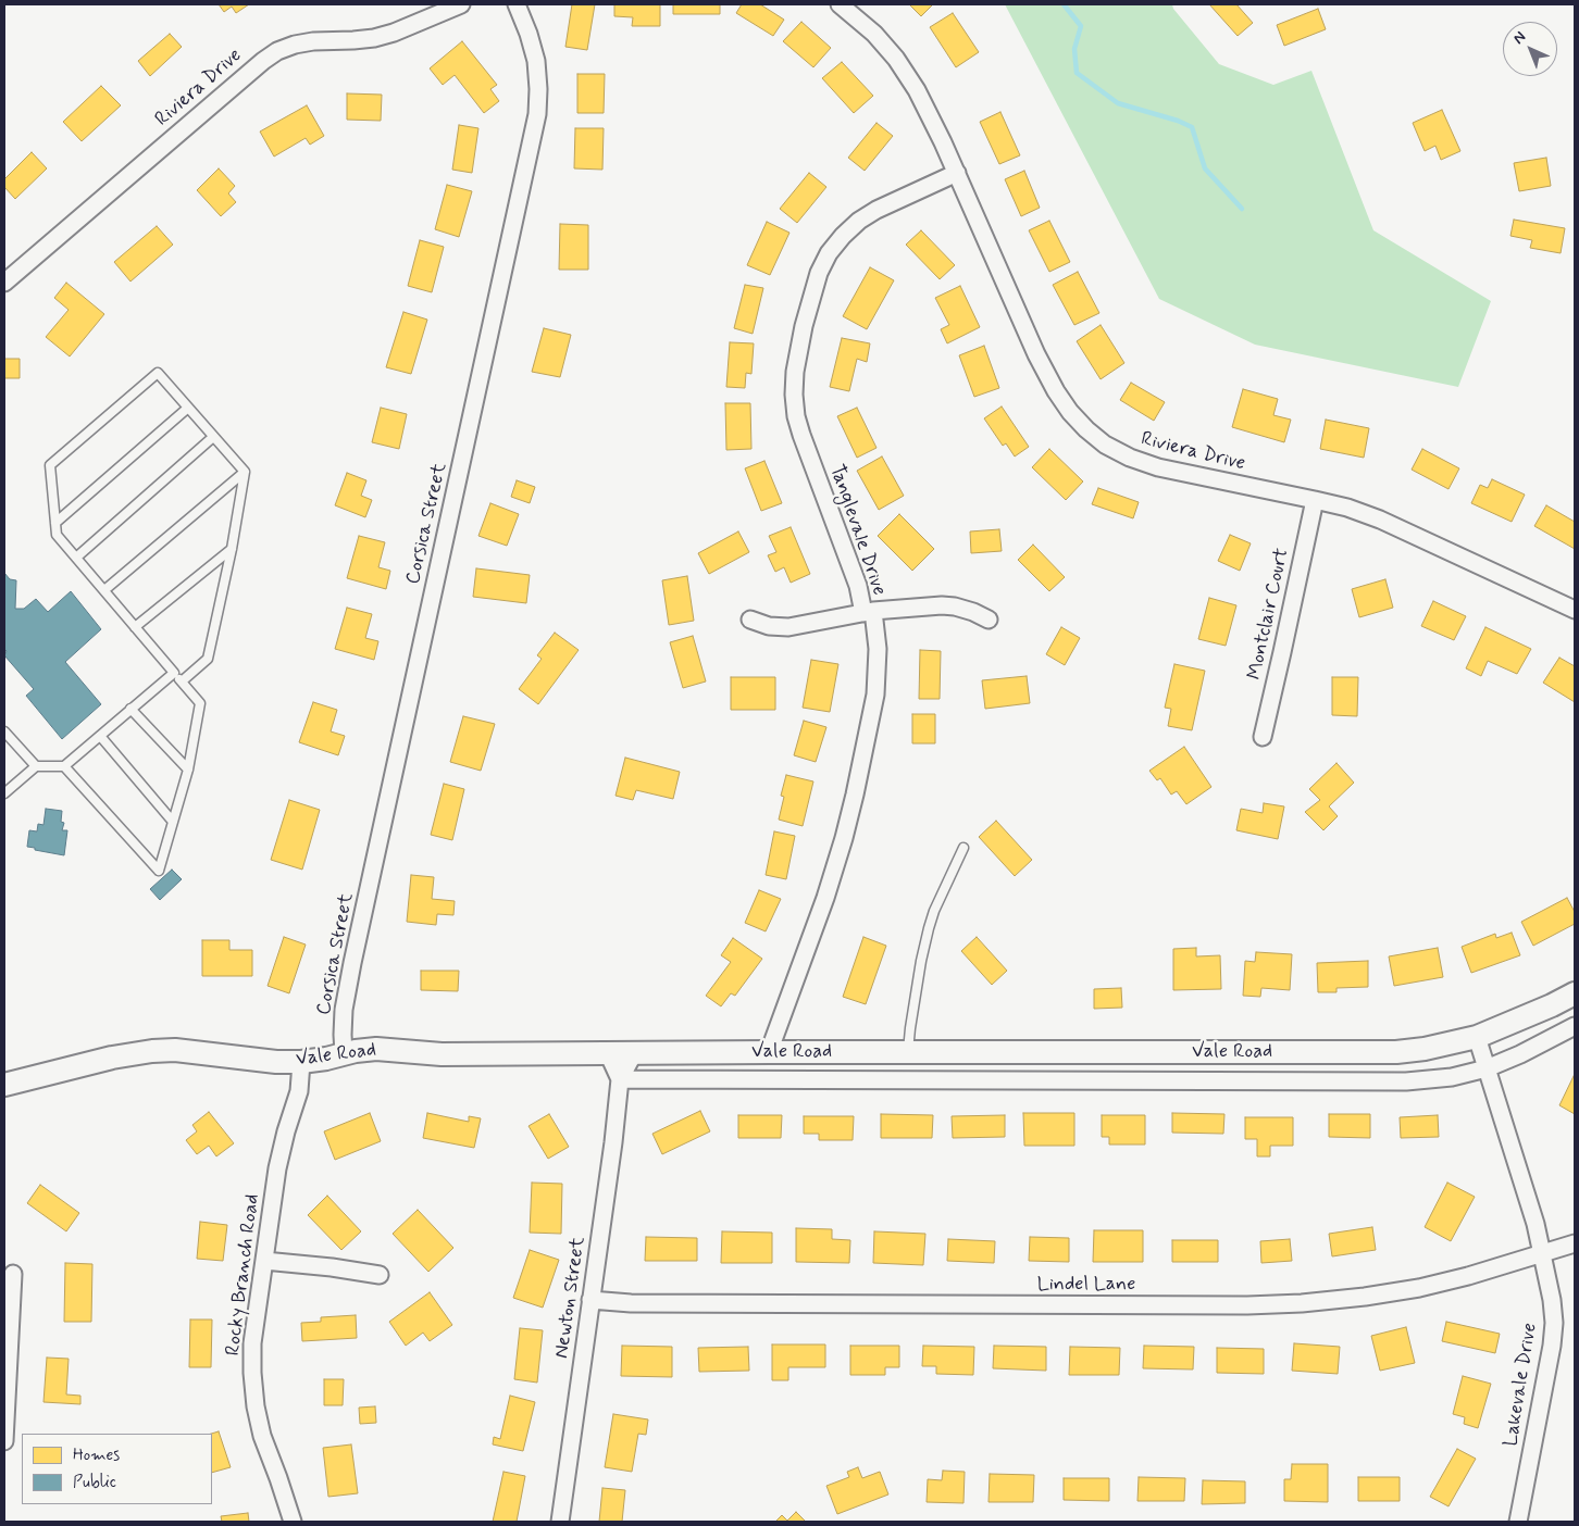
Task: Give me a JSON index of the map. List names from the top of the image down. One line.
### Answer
{"streets":{"main road":["Vale Road"],"street":["Riviera Drive","Corsica Street","Tanglevale Drive","Montclair Court","Rocky Branch Road","Lindel Lane","Newton Street","Lakevale Drive"]},"crossings":[["Riviera Drive","Tanglevale Drive"],["Riviera Drive","Montclair Court"],["Corsica Street","Vale Road"],["Tanglevale Drive","Vale Road"],["Vale Road","Rocky Branch Road"],["Vale Road","Newton Street"],["Vale Road","Lakevale Drive"],["Lindel Lane","Newton Street"],["Lindel Lane","Lakevale Drive"]],"legend":["Homes","Public"],"north":"top left"}
